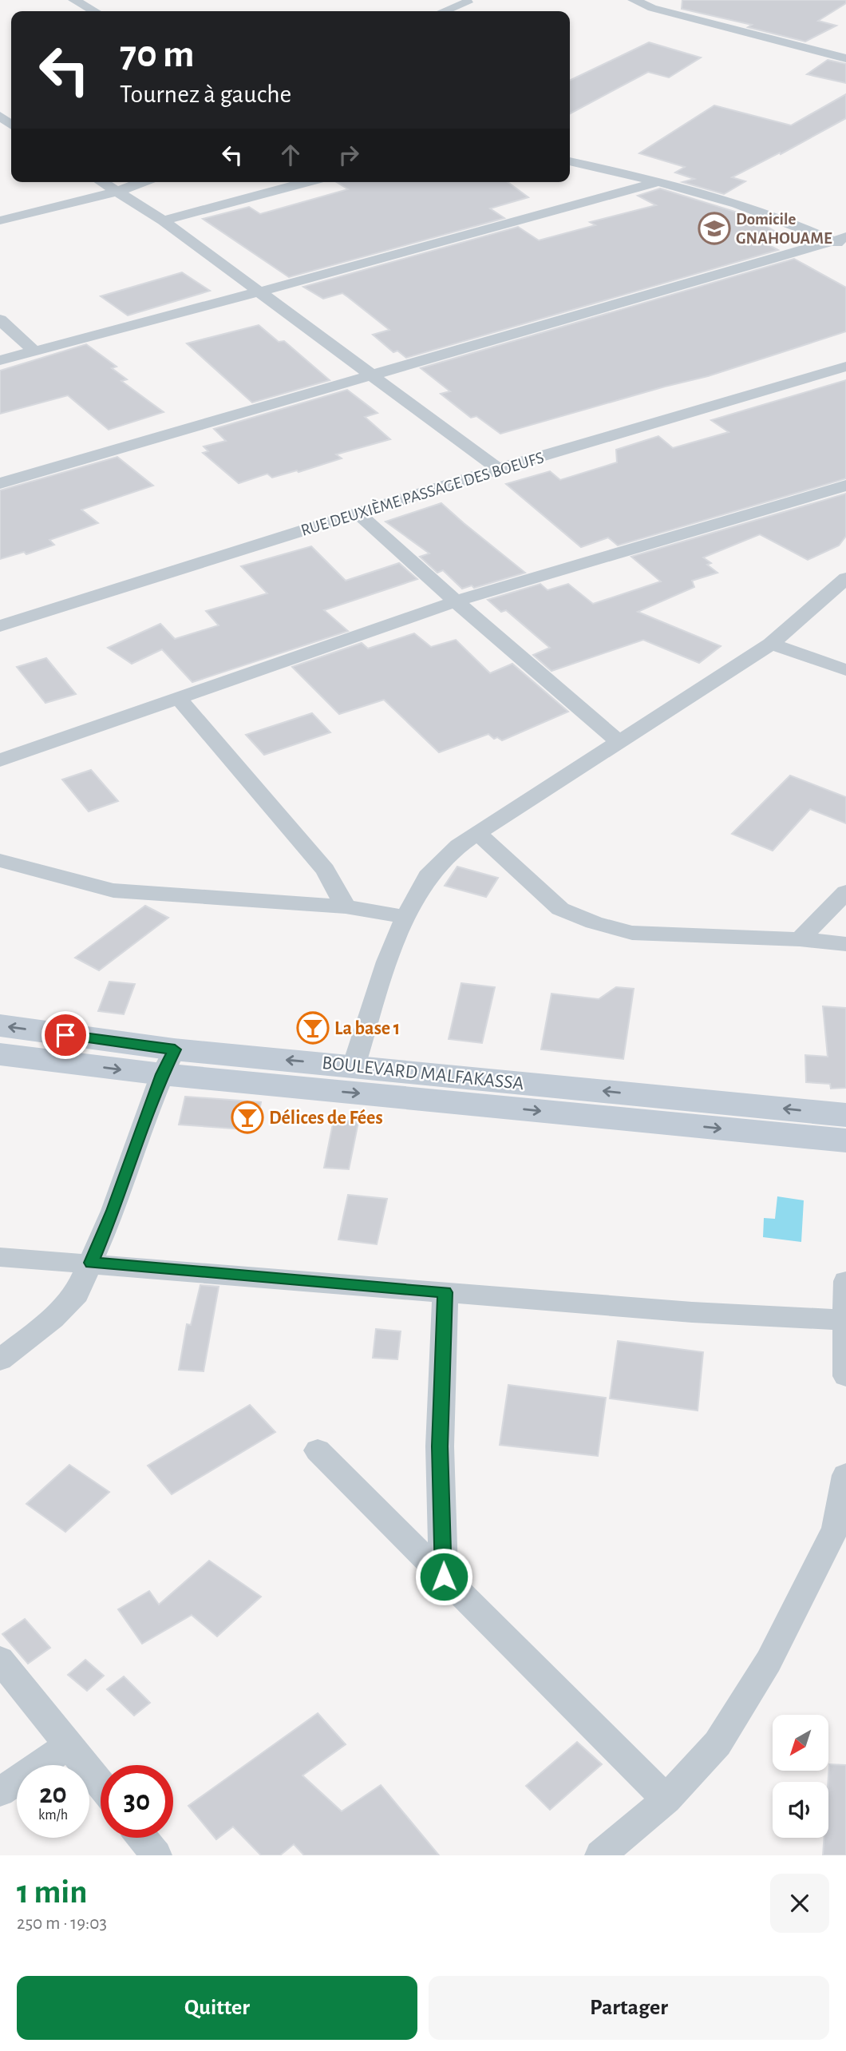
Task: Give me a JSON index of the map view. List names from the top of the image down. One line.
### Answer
{"streets":{"main road":["BOULEVARD MALFAKASSA"],"street":["RUE DEUXIÈME PASSAGE DES BOEUFS"]},"places":{"school or university":["Domicile GNAHOUAME"],"bar":["La base 1","Délices de Fées"]},"north":"bottom left","page":{"turn":["70 m","Tournez à gauche"],"speed":"20 km/h","limit":"30","heading":["1 min","250 m · 19:03"],"buttons":["Quitter","Partager"]}}
